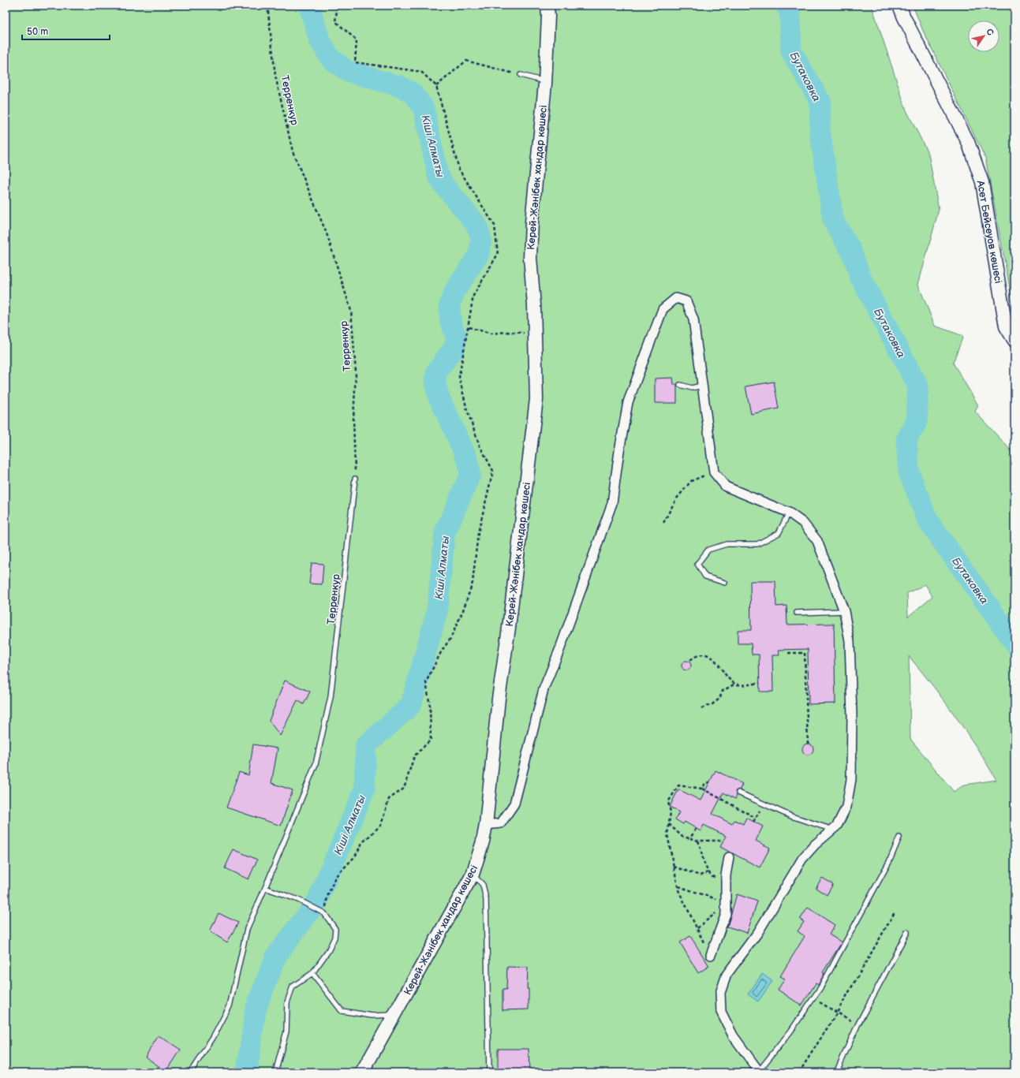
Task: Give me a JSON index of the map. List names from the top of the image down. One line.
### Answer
{"streets":{"main road":["Керей-Жәнібек хандар көшесі","Асет Бейсеуов көшесі"],"lane":["Терренкур"]},"water":["Бутаковка","Кіші Алматы"],"scale_bar":"50 m","north":"top right"}
